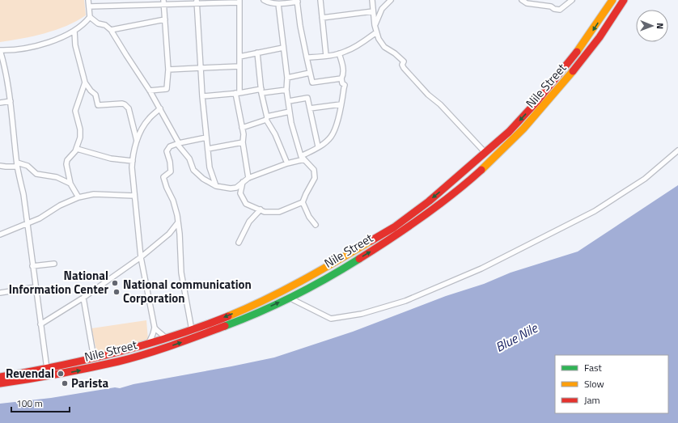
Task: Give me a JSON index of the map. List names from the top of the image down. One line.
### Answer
{"streets":{"main road":["Nile Street"]},"water":["Blue Nile"],"places":["National Information Center","National communication Corporation","Revendal","Parista"],"legend":["Fast","Slow","Jam"],"scale_bar":"100 m","north":"right"}
